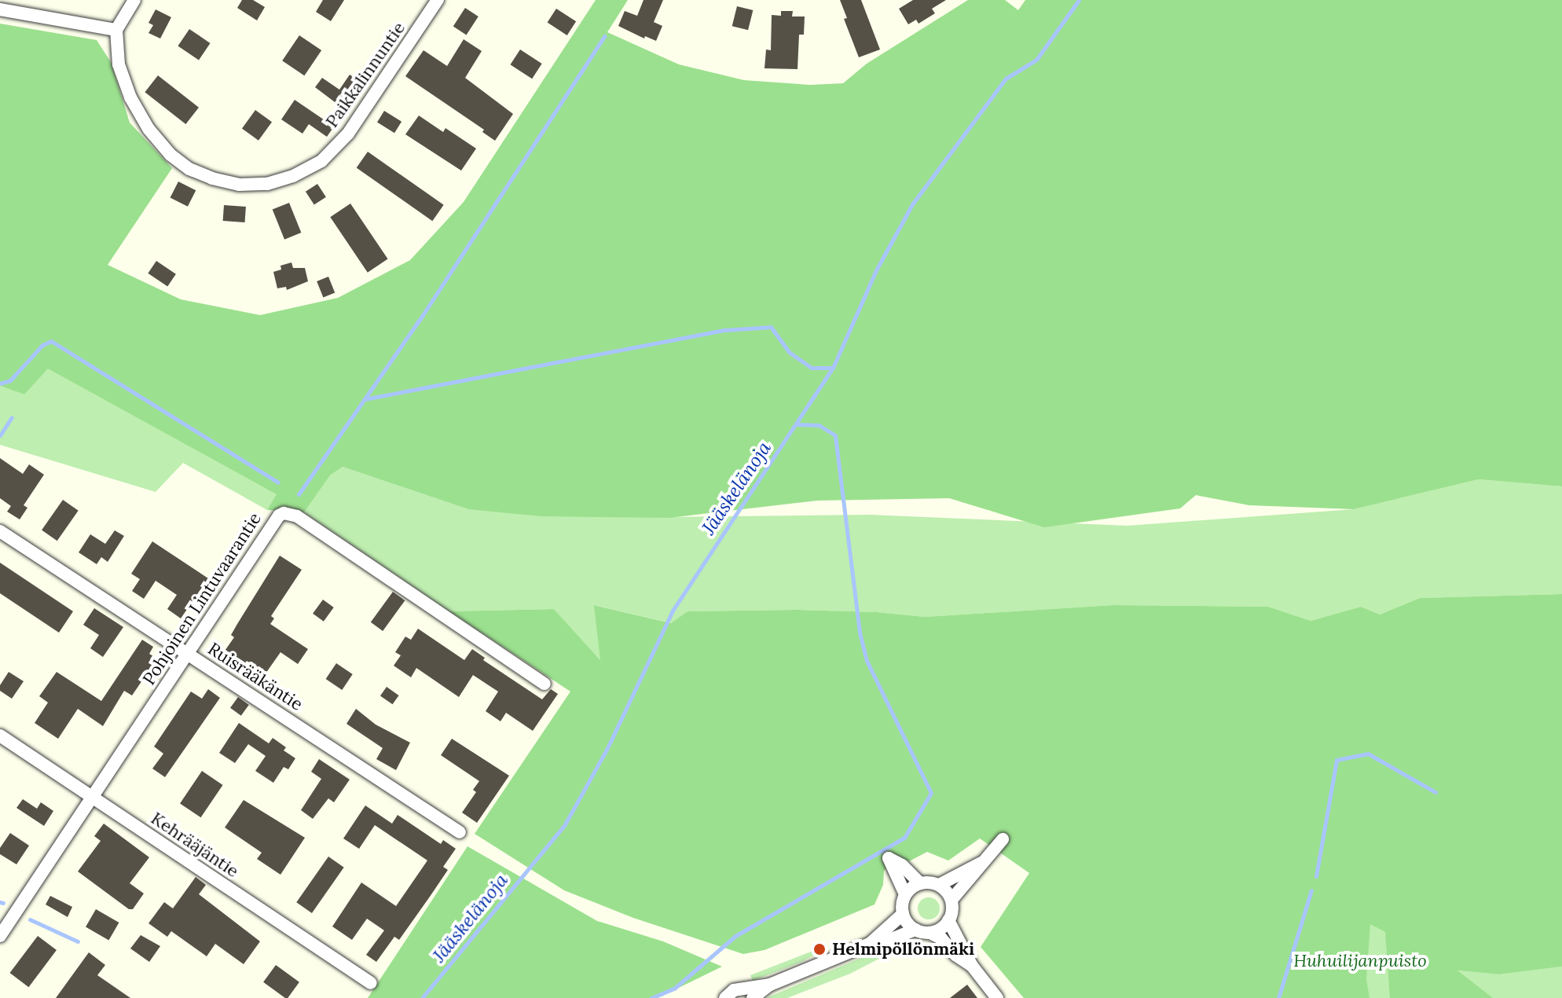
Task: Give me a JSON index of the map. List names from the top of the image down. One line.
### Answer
{"streets":{"street":["Paikkalinnuntie","Pohjoinen Lintuvaarantie","Ruisrääkäntie","Kehrääjäntie"]},"crossings":[["Pohjoinen Lintuvaarantie","Ruisrääkäntie"],["Pohjoinen Lintuvaarantie","Kehrääjäntie"]],"water":["Jääskelänoja"],"parks":["Huhuilijanpuisto"],"places":["Helmipöllönmäki"]}
